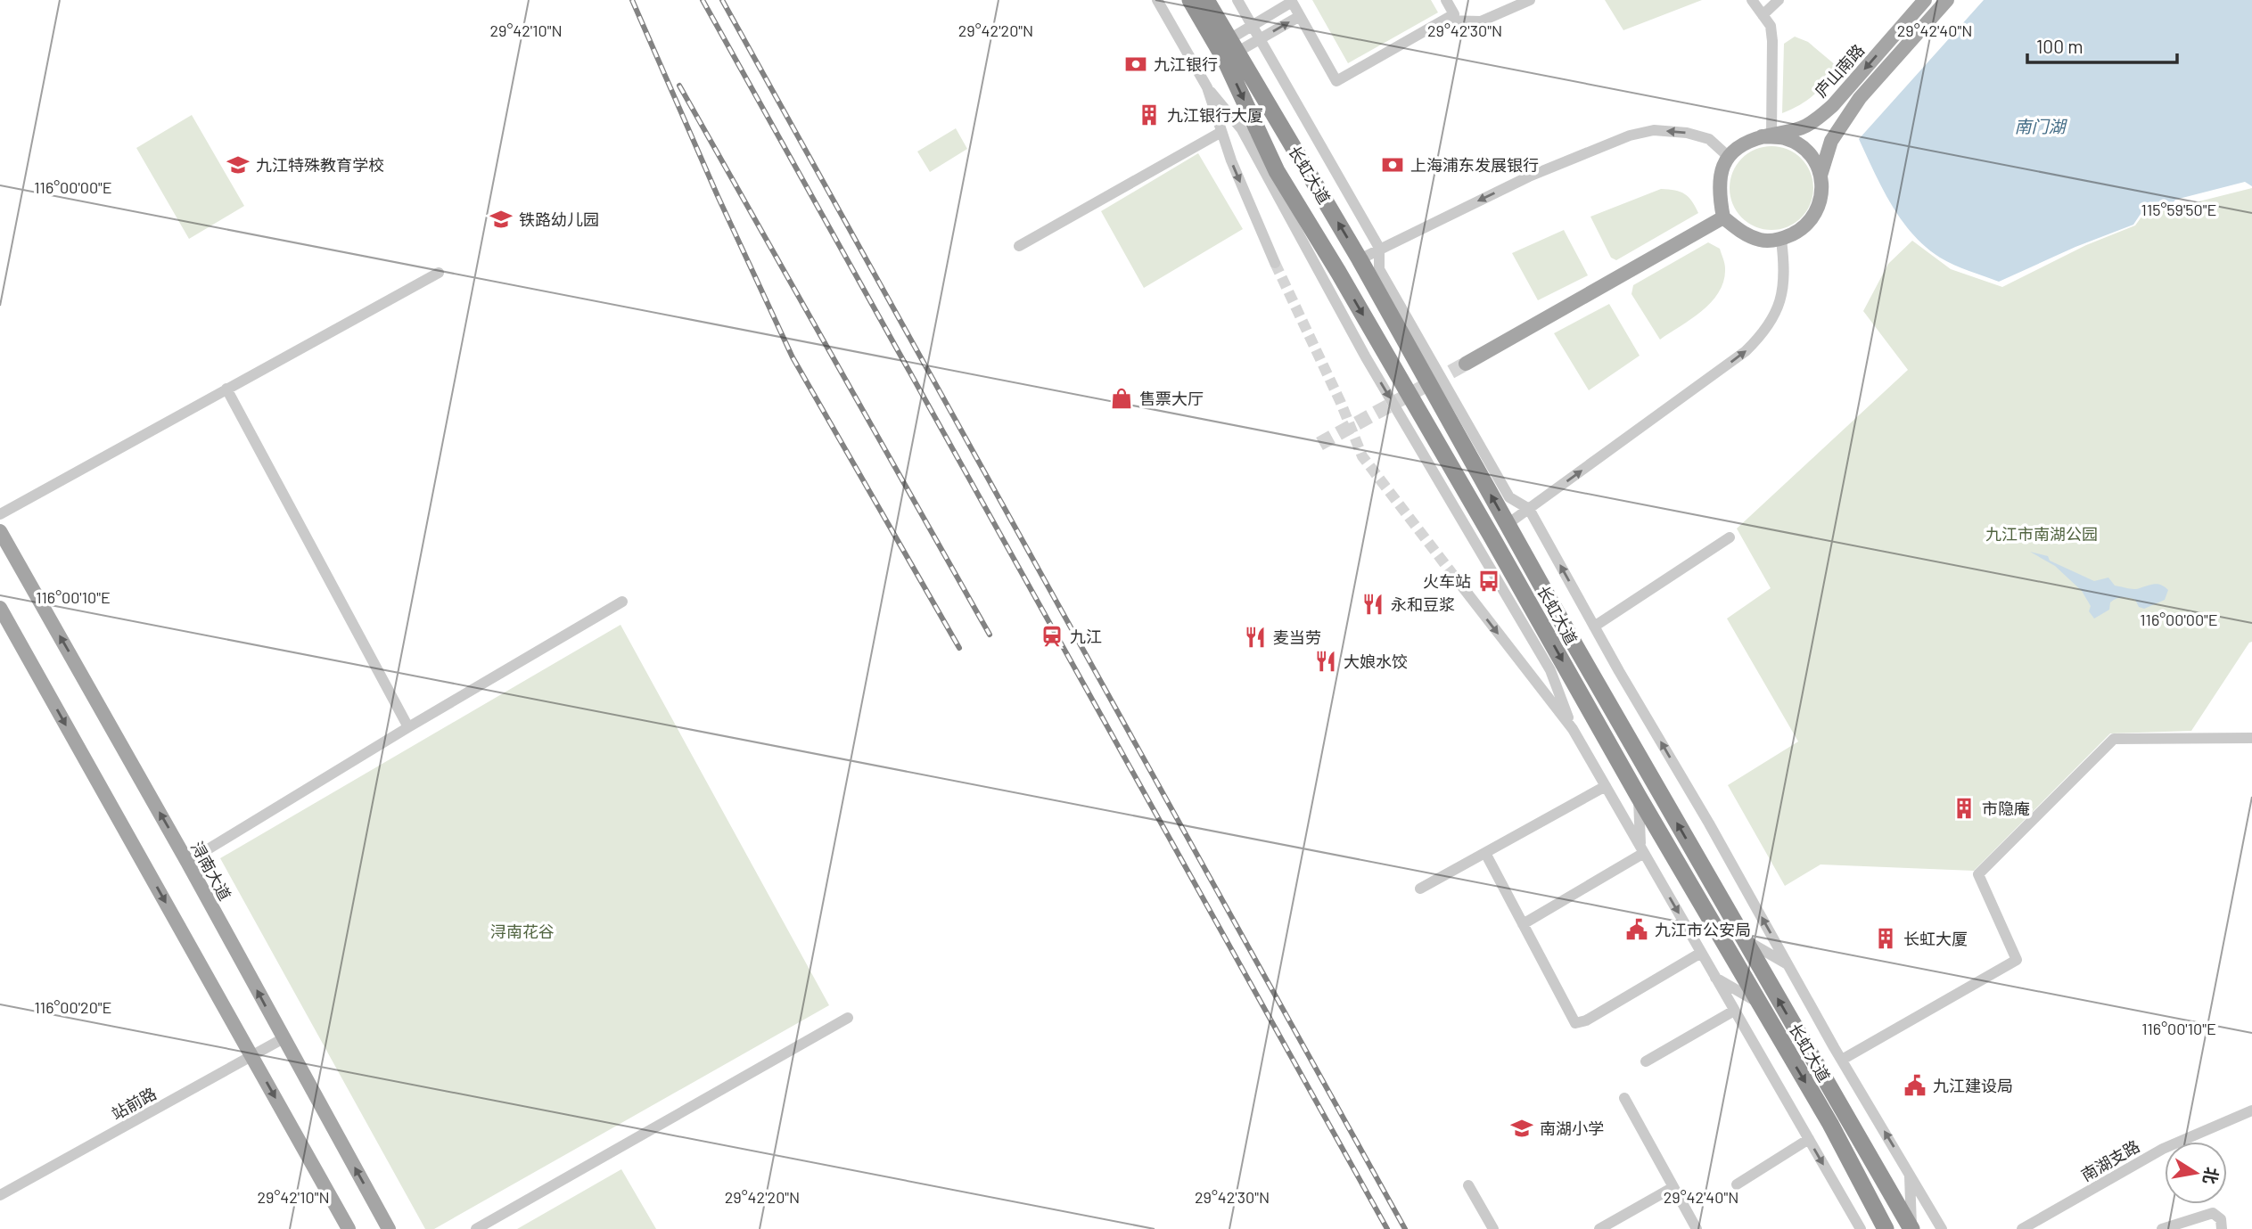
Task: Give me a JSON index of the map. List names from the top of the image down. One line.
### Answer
{"streets":{"highway":["长虹大道"],"main road":["庐山南路","浔南大道"],"street":["站前路","南湖支路"]},"crossings":[["浔南大道","站前路"]],"water":["南门湖"],"parks":["九江市南湖公园","浔南花谷"],"places":{"bank":["九江银行","上海浦东发展银行"],"building":["九江银行大厦","市隐庵","长虹大厦"],"school or university":["九江特殊教育学校","铁路幼儿园","南湖小学"],"shop":["售票大厅"],"bus stop":["火车站"],"restaurant":["永和豆浆","麦当劳","大娘水饺"],"station":["九江"],"public building":["九江市公安局","九江建设局"]},"scale_bar":"100 m","north":"right","coordinates":["29°42'10\"N","29°42'20\"N","29°42'30\"N","29°42'40\"N","116°00'00\"E","115°59'50\"E","116°00'10\"E","116°00'20\"E"]}
